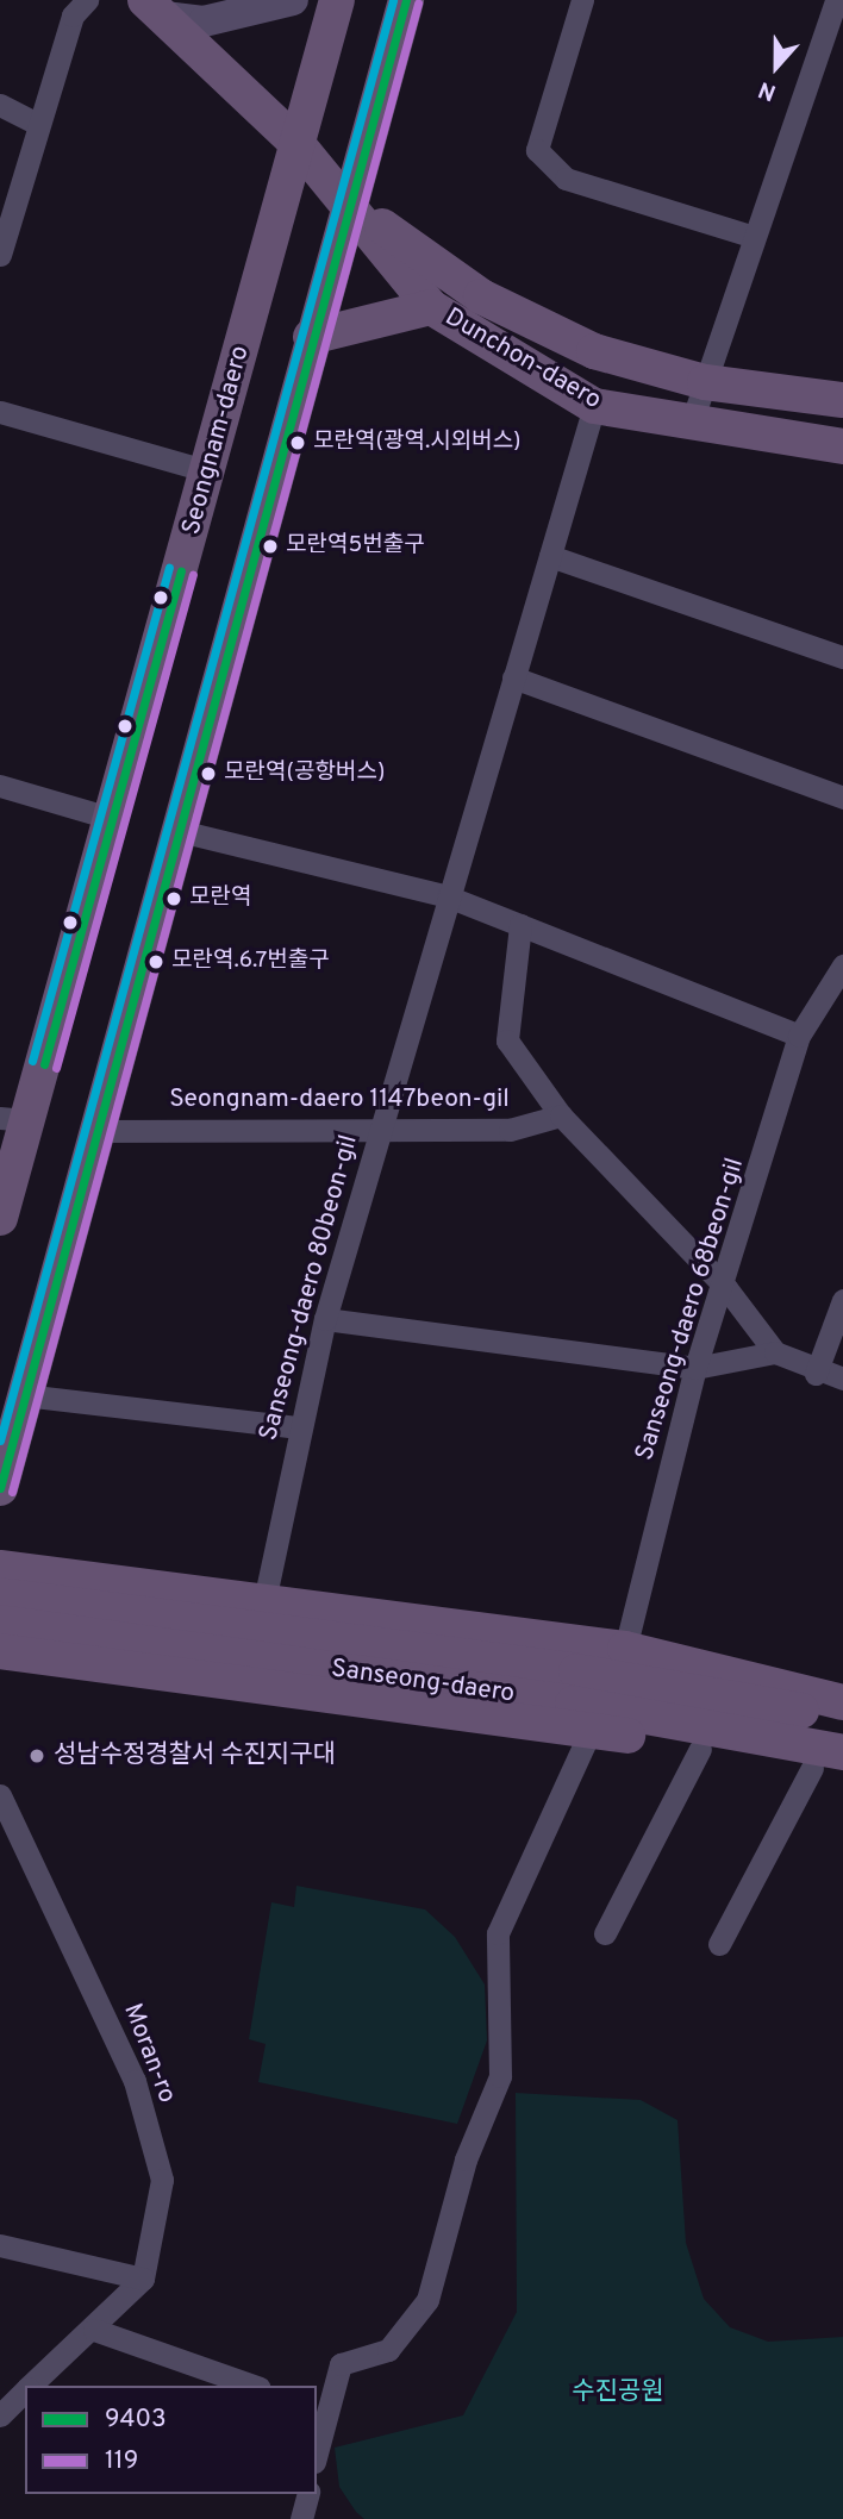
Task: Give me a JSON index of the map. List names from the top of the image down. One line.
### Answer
{"streets":{"main road":["Dunchon-daero","Seongnam-daero","Sanseong-daero"],"street":["Seongnam-daero 1147beon-gil","Sanseong-daero 80beon-gil","Sanseong-daero 68beon-gil","Moran-ro"]},"crossings":[["Dunchon-daero","Seongnam-daero"],["Dunchon-daero","Sanseong-daero 80beon-gil"],["Seongnam-daero 1147beon-gil","Sanseong-daero 80beon-gil"]],"parks":["수진공원"],"places":["모란역(광역.시외버스)","모란역5번출구","모란역(공항버스)","모란역","모란역.6.7번출구","성남수정경찰서 수진지구대"],"lines":["transit line 9403","transit line 119"],"legend":["9403","119"],"north":"bottom"}
